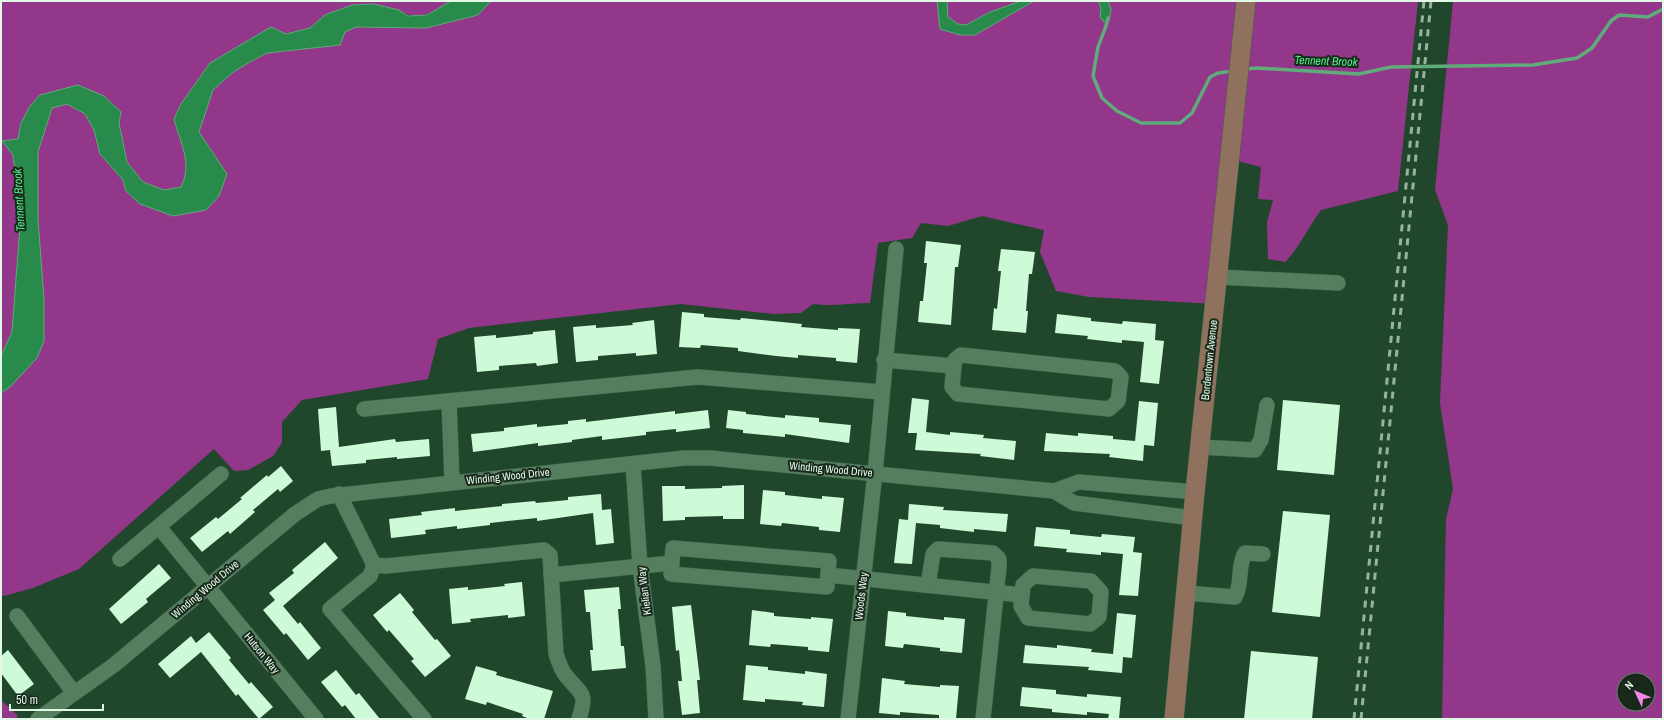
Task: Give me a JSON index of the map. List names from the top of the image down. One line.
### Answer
{"streets":{"main road":["Bordentown Avenue"],"street":["Winding Wood Drive","Kielian Way","Woods Way","Hutson Way"]},"crossings":[["Bordentown Avenue","Winding Wood Drive"],["Winding Wood Drive","Kielian Way"],["Winding Wood Drive","Woods Way"],["Winding Wood Drive","Hutson Way"]],"water":["Tennent Brook"],"scale_bar":"50 m","north":"top left"}
